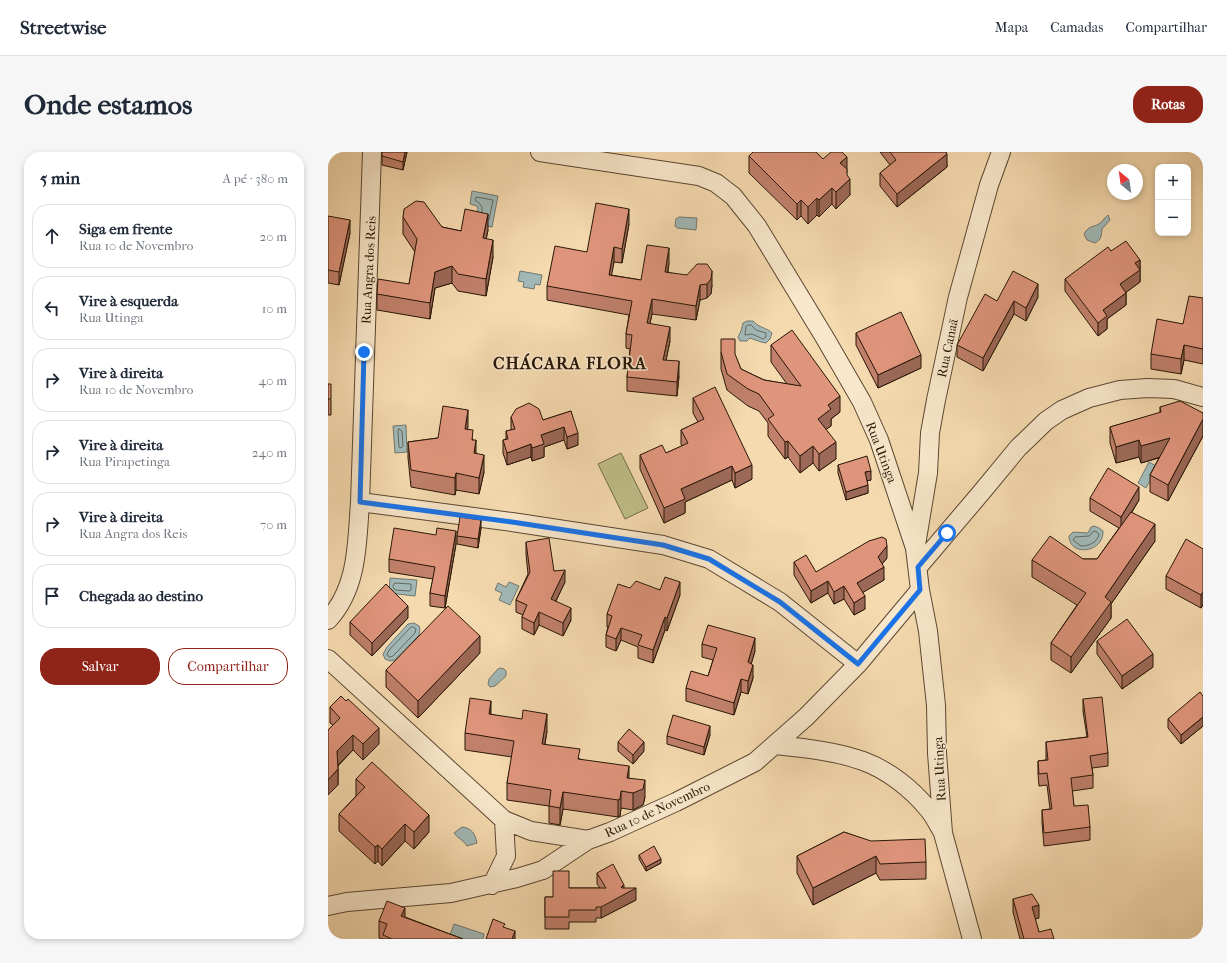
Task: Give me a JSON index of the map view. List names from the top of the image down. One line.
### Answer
{"streets":{"street":["Rua Angra dos Reis","Rua Canaã","Rua Utinga","Rua 10 de Novembro"]},"crossings":[["Rua Canaã","Rua Utinga"],["Rua Utinga","Rua 10 de Novembro"]],"districts":["CHÁCARA FLORA"],"north":"top left","page":{"header":"Streetwise","nav":["Mapa","Camadas","Compartilhar"],"buttons":["Rotas",["Salvar","Compartilhar"]],"title":"Onde estamos","heading":["5 min","A pé · 380 m"],"map_buttons":["+","−"],"list":[["Siga em frente","Rua 10 de Novembro","20 m"],["Vire à esquerda","Rua Utinga","10 m"],["Vire à direita","Rua 10 de Novembro","40 m"],["Vire à direita","Rua Pirapetinga","240 m"],["Vire à direita","Rua Angra dos Reis","70 m"],"Chegada ao destino"]}}
